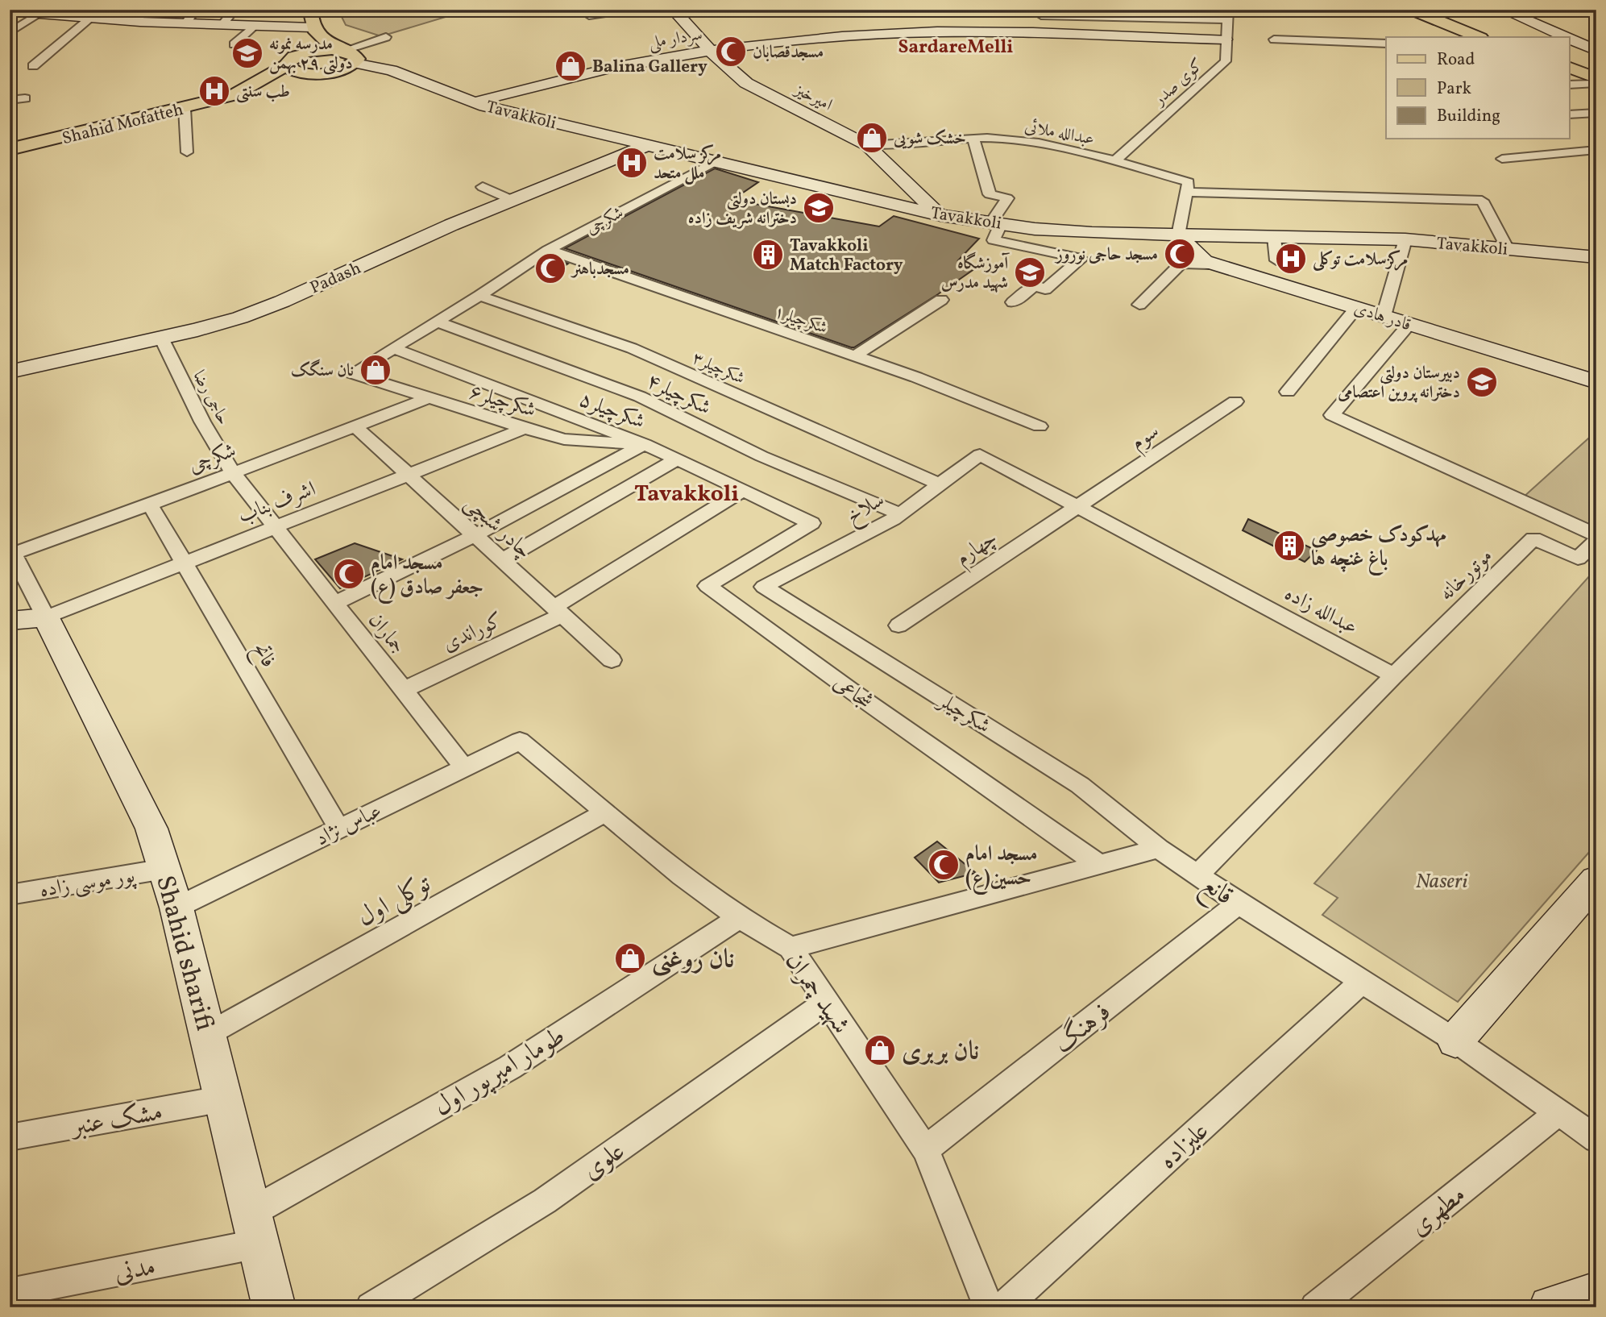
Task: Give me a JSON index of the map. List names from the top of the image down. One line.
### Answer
{"streets":{"main road":["Shahid Mofatteh"],"street":["سردار ملی","کوی صدر","امیرخیز","Tavakkoli","عبدالله ملائی","شکرچی","Padash","قادر هادی","شکرچیلر۱","شکرچیلر۳","شکرچیلر۴","حاجی رضا","شکرچیلر۶","شکرچیلر۵","سوم","اشرف بناب","سلاخ","چادر شبچی","چهارم","موتورخانه","عبدالله زاده","کوراندی","جماران","فاتح","شجاعی","شکرچیلر","عباس نژاد","پور موسی زاده","قانع","توکلی اول","Shahid sharifi","شهید چمران","فرهنگ","طومار امیرپور اول","مشک عنبر","علیزاده","علوی","مطهری","مدنی"]},"crossings":[["سردار ملی","کوی صدر"],["سردار ملی","امیرخیز"],["سردار ملی","Tavakkoli"],["کوی صدر","عبدالله ملائی"],["امیرخیز","Tavakkoli"],["امیرخیز","عبدالله ملائی"],["Tavakkoli","Shahid Mofatteh"],["Tavakkoli","شکرچی"],["Tavakkoli","Padash"],["Tavakkoli","قادر هادی"],["شکرچی","شکرچیلر۱"],["شکرچی","شکرچیلر۳"],["شکرچی","شکرچیلر۴"],["شکرچی","حاجی رضا"],["شکرچی","شکرچیلر۶"],["شکرچی","شکرچیلر۵"],["شکرچی","چادر شبچی"],["شکرچی","جماران"],["شکرچی","فاتح"],["Padash","حاجی رضا"],["شکرچیلر۳","سلاخ"],["شکرچیلر۴","سلاخ"],["حاجی رضا","جماران"],["شکرچیلر۶","شکرچیلر۵"],["شکرچیلر۶","اشرف بناب"],["شکرچیلر۵","کوراندی"],["شکرچیلر۵","شجاعی"],["سوم","چهارم"],["سوم","عبدالله زاده"],["اشرف بناب","چادر شبچی"],["اشرف بناب","جماران"],["اشرف بناب","فاتح"],["اشرف بناب","Shahid sharifi"],["سلاخ","عبدالله زاده"],["سلاخ","شکرچیلر"],["چادر شبچی","کوراندی"],["چهارم","عبدالله زاده"],["موتورخانه","عبدالله زاده"],["کوراندی","جماران"],["جماران","عباس نژاد"],["فاتح","عباس نژاد"],["شکرچیلر","قانع"],["عباس نژاد","Shahid sharifi"],["عباس نژاد","شهید چمران"],["پور موسی زاده","Shahid sharifi"],["قانع","فرهنگ"],["قانع","علیزاده"],["قانع","مطهری"],["توکلی اول","Shahid sharifi"],["توکلی اول","شهید چمران"],["Shahid sharifi","طومار امیرپور اول"],["Shahid sharifi","مشک عنبر"],["Shahid sharifi","مدنی"],["شهید چمران","فرهنگ"],["شهید چمران","طومار امیرپور اول"],["شهید چمران","علوی"],["طومار امیرپور اول","مدنی"]],"districts":["SardareMelli","Tavakkoli"],"parks":["Naseri"],"places":{"mosque":["مسجدقصابان","مسجد حاجی نوروز","مسجدباهنر","مسجد امام جعفر صادق (ع)","مسجد امام حسین(ع)"],"school or university":["مدرسه نمونه دولتی ۲۹ بهمن","دبستان دولتی دخترانه شریف زاده","آموزشگاه شهید مدرس","دبیرستان دولتی دخترانه پروین اعتصامی"],"shop":["Balina Gallery","خشک شویی","نان سنگک","نان روغنی","نان بربری"],"hospital":["طب سنتی","مرکز سلامت ملل متحد","مرکزسلامت توکلی"],"building":["Tavakkoli Match Factory","مهدکودک خصوصی باغ غنچه ها"]},"legend":["Road","Park","Building"]}
